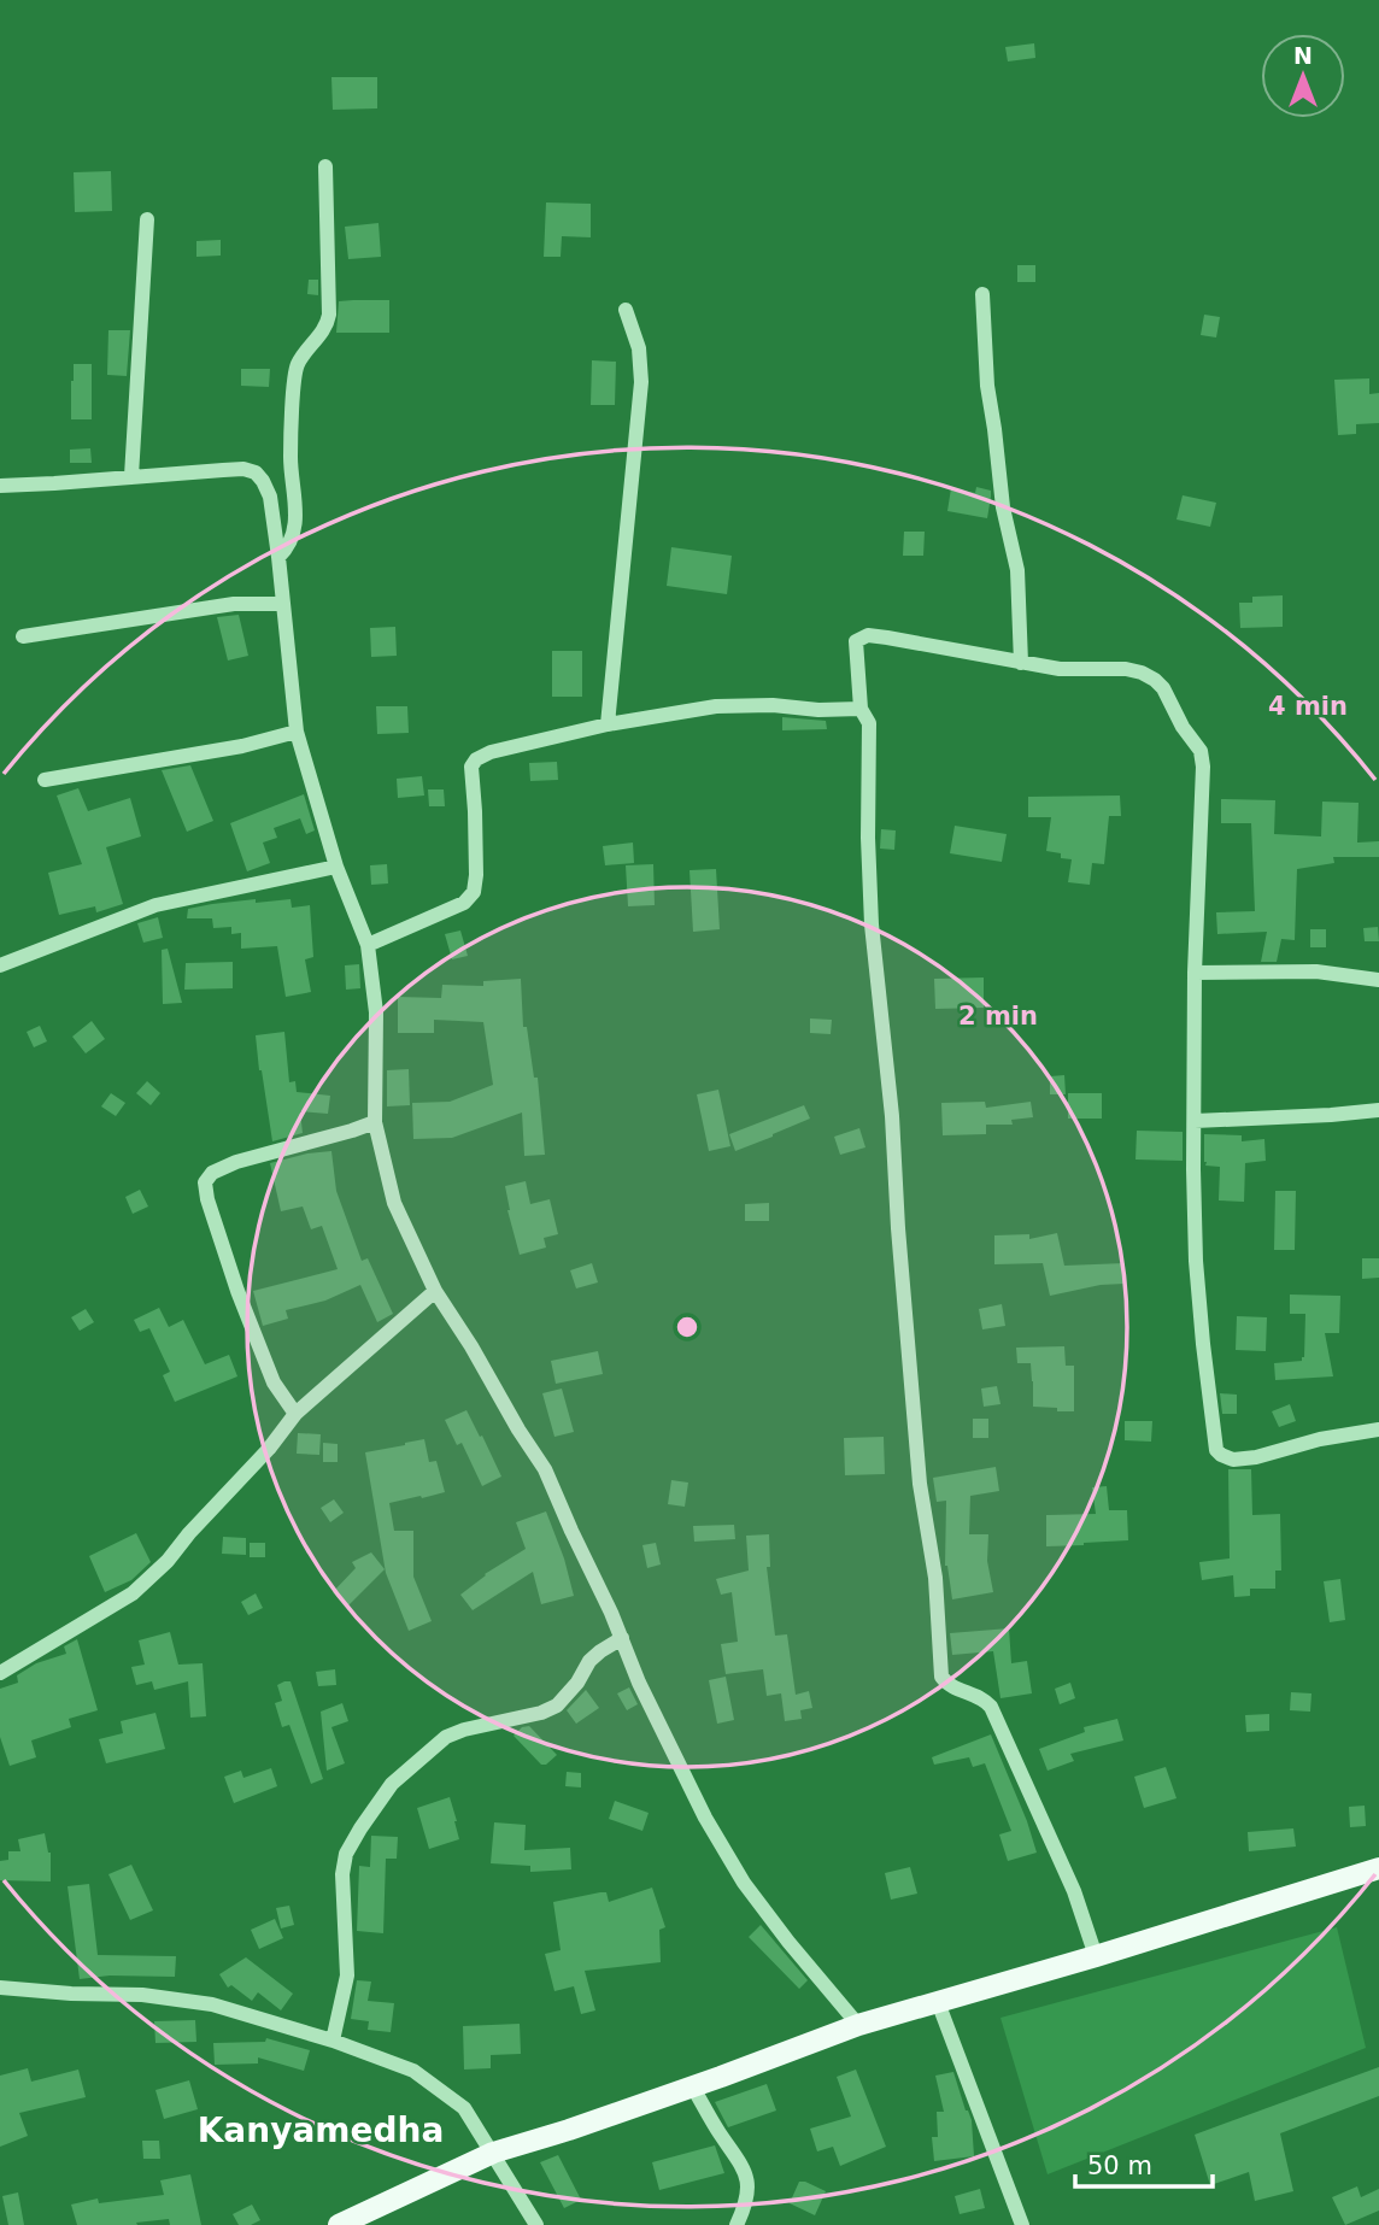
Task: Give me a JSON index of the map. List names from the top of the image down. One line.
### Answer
{"districts":["Kanyamedha"],"scale_bar":"50 m","north":"top","rings":["4 min","2 min"]}
